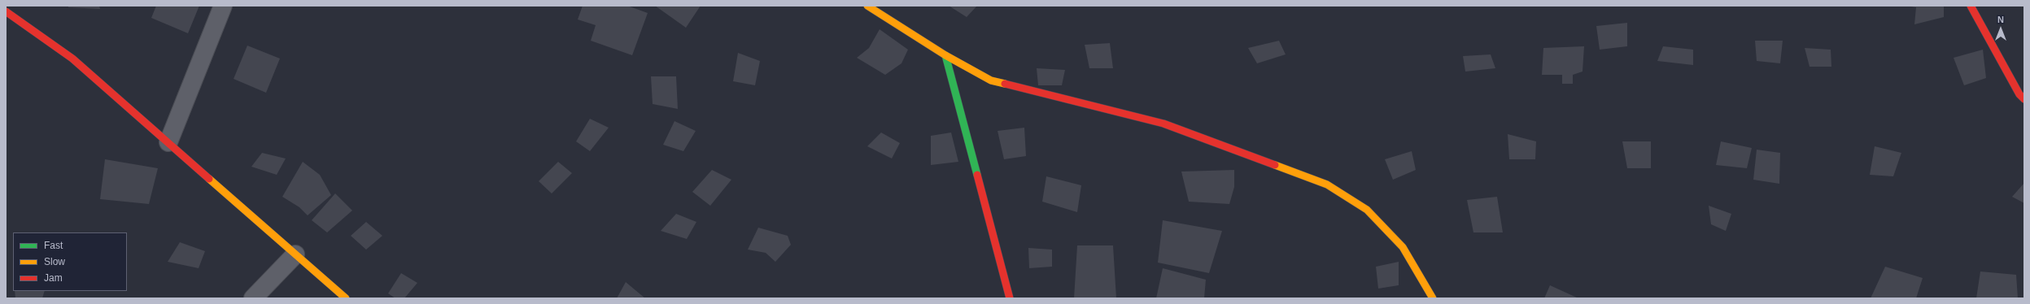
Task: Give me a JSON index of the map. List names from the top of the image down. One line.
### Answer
{"legend":["Fast","Slow","Jam"],"north":"top"}
